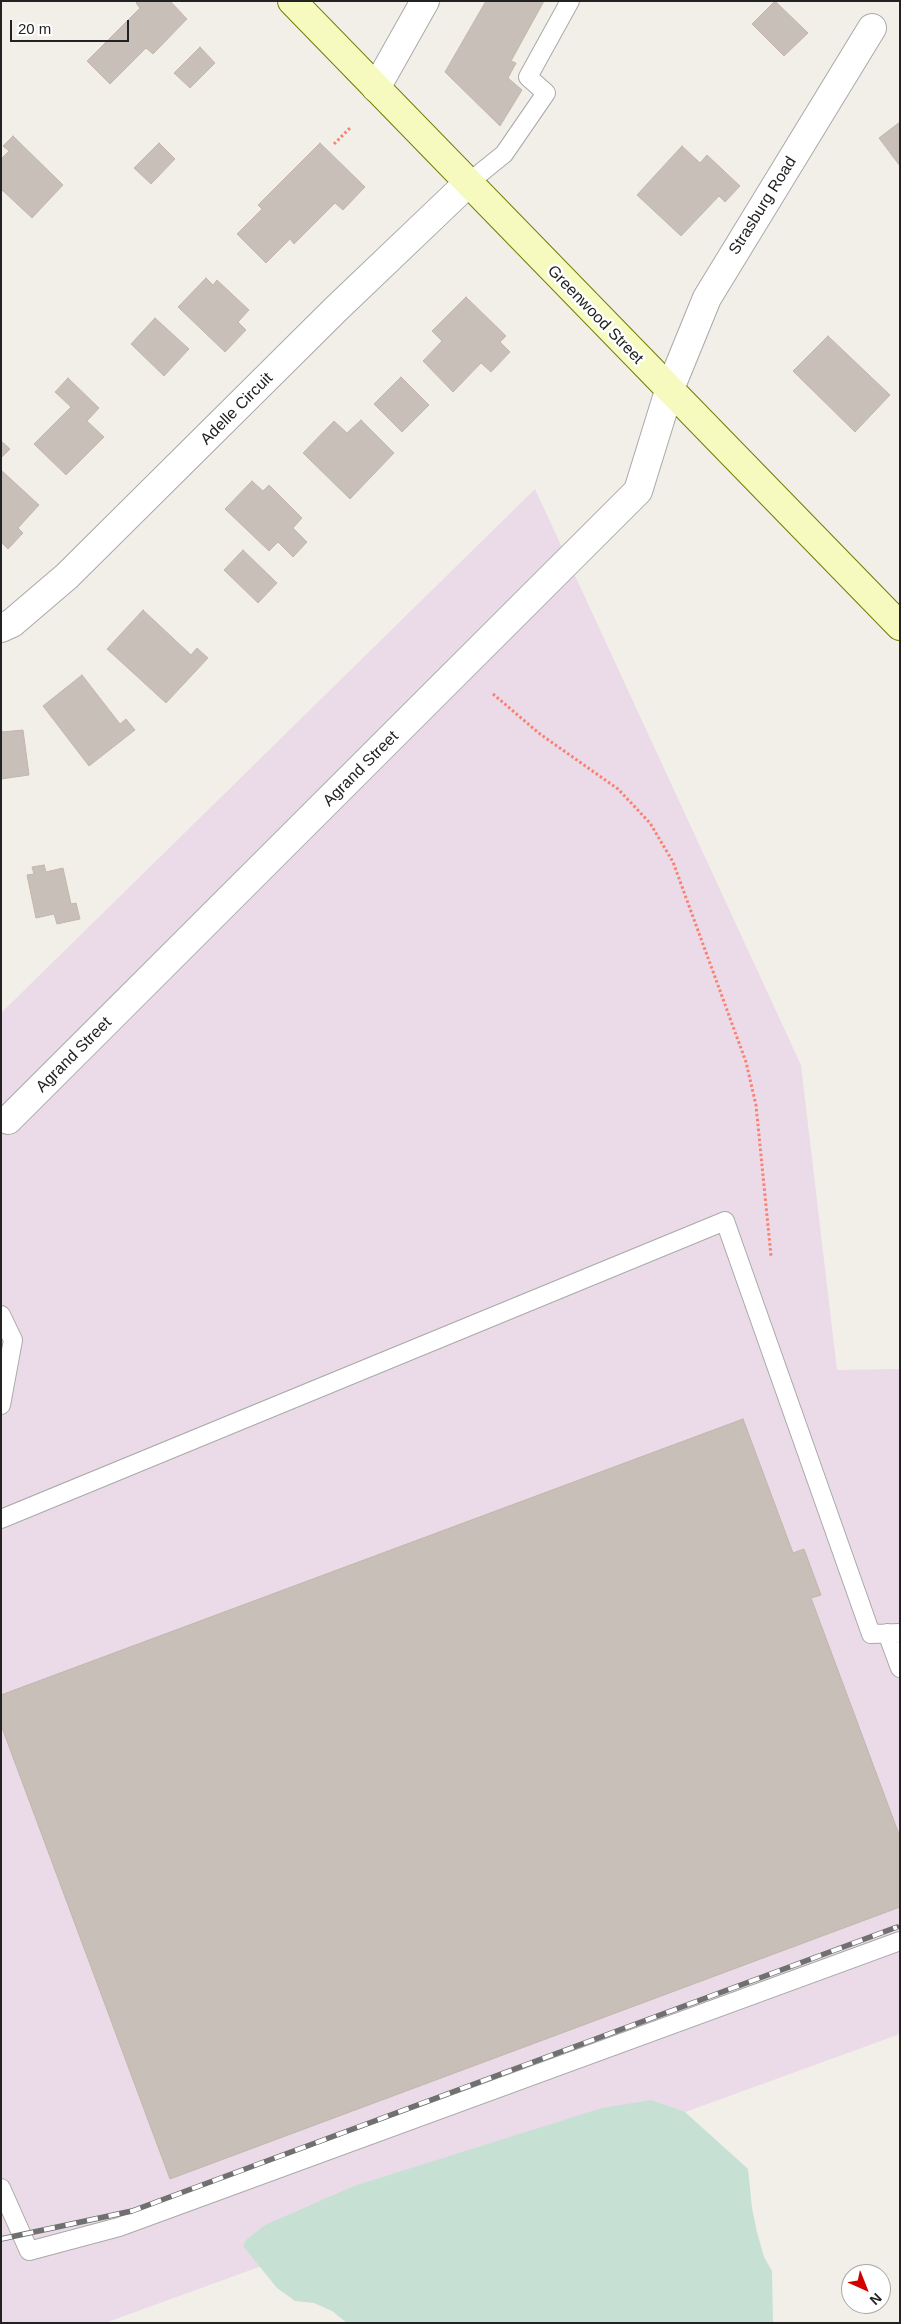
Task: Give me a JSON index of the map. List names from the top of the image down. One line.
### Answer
{"streets":{"main road":["Greenwood Street"],"street":["Strasburg Road","Adelle Circuit","Agrand Street"]},"crossings":[["Strasburg Road","Greenwood Street"],["Strasburg Road","Agrand Street"],["Greenwood Street","Adelle Circuit"],["Greenwood Street","Agrand Street"]],"scale_bar":"20 m","north":"bottom right"}
